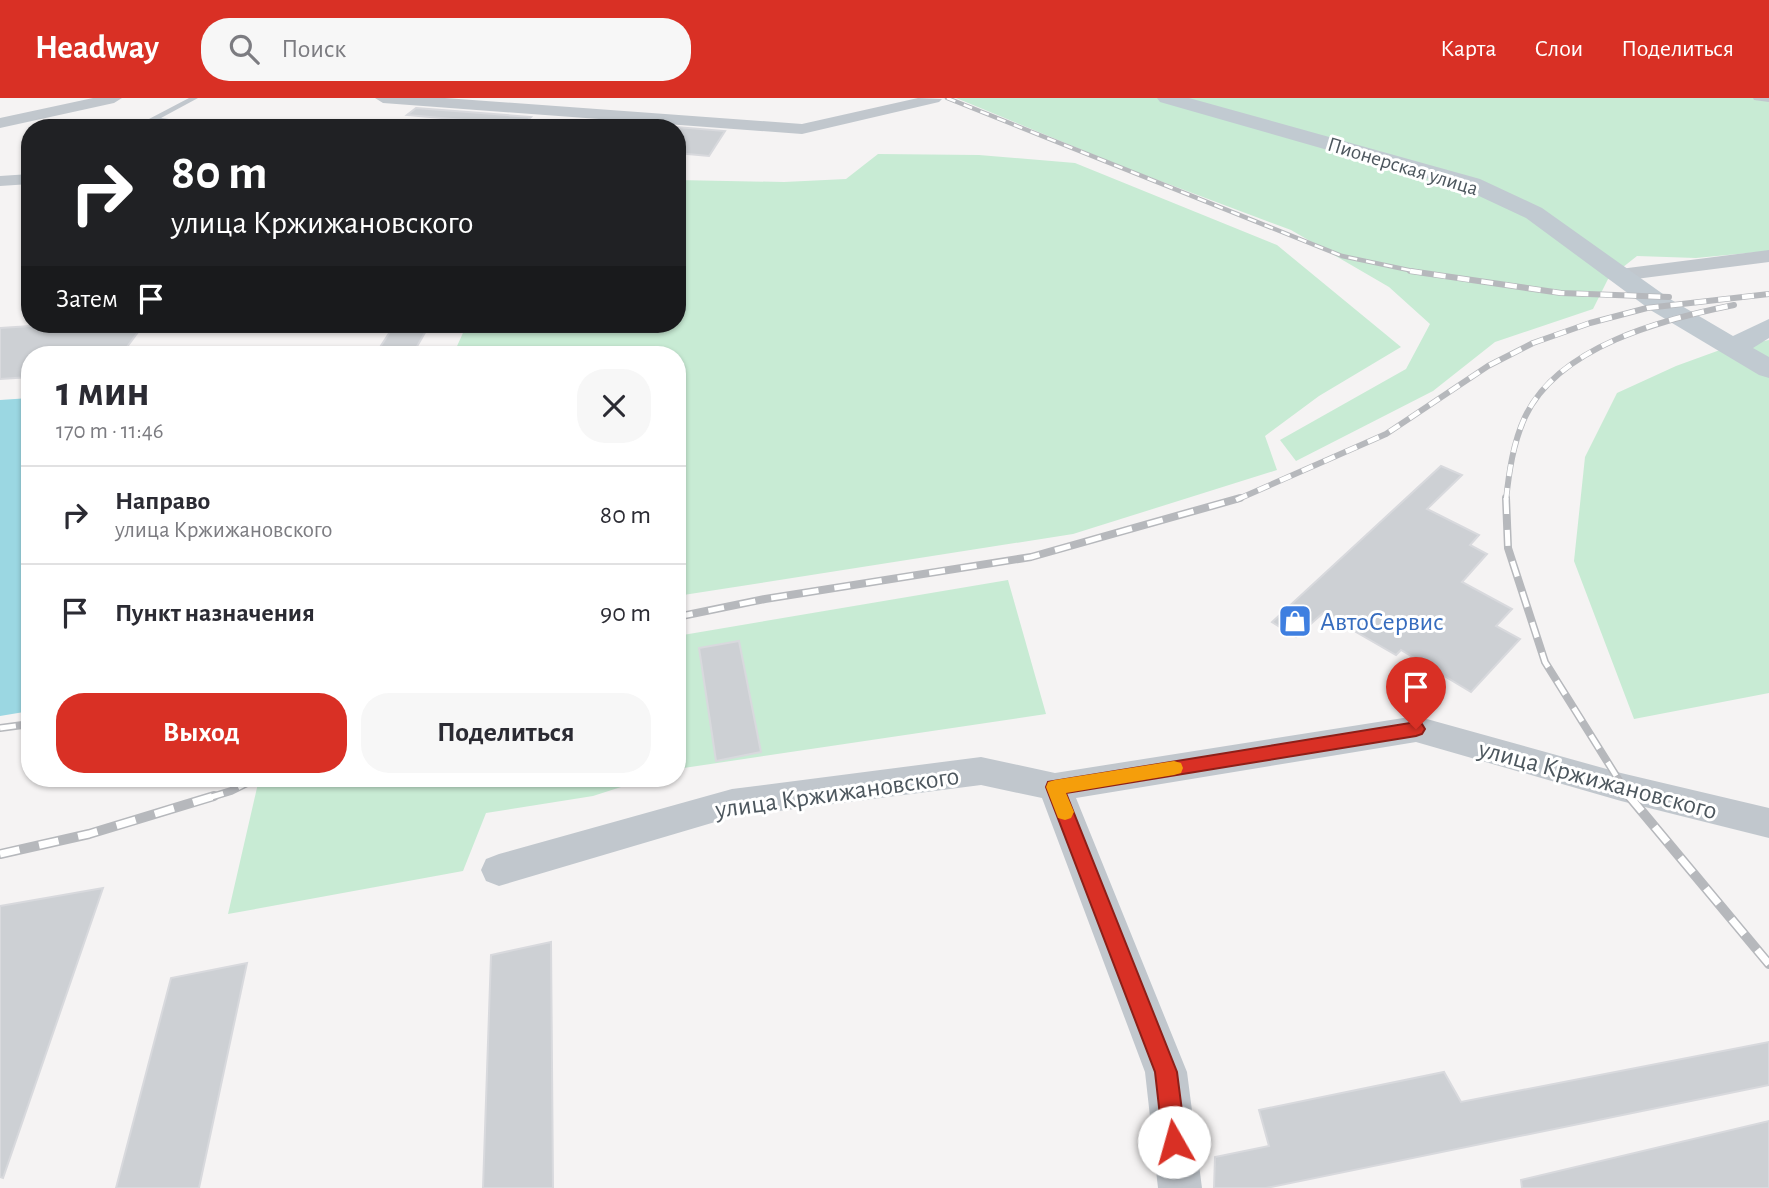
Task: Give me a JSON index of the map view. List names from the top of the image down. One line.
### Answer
{"streets":{"street":["Пионерская улица","улица Кржижановского"]},"places":{"shop":["АвтоСервис"]},"page":{"header":"Headway","search":"Поиск","nav":["Карта","Слои","Поделиться"],"turn":["80 m","улица Кржижановского"],"then":"Затем","heading":["1 мин","170 m · 11:46"],"list":[{"name":"Направо","note":"улица Кржижановского","value":"80 m"},{"name":"Пункт назначения","value":"90 m"}],"buttons":["Выход","Поделиться"]}}
